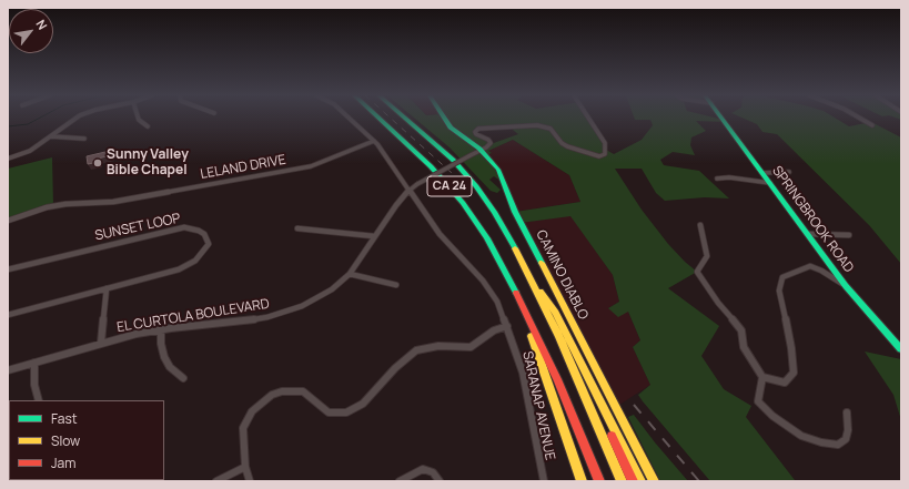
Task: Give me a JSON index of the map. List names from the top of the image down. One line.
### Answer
{"streets":{"main road":["CA 24","SPRINGBROOK ROAD","CAMINO DIABLO"],"street":["LELAND DRIVE","SUNSET LOOP","EL CURTOLA BOULEVARD","SARANAP AVENUE"]},"crossings":[["LELAND DRIVE","SARANAP AVENUE"],["CAMINO DIABLO","EL CURTOLA BOULEVARD"],["EL CURTOLA BOULEVARD","SARANAP AVENUE"]],"places":["Sunny Valley Bible Chapel"],"legend":["Fast","Slow","Jam"],"north":"top right"}
